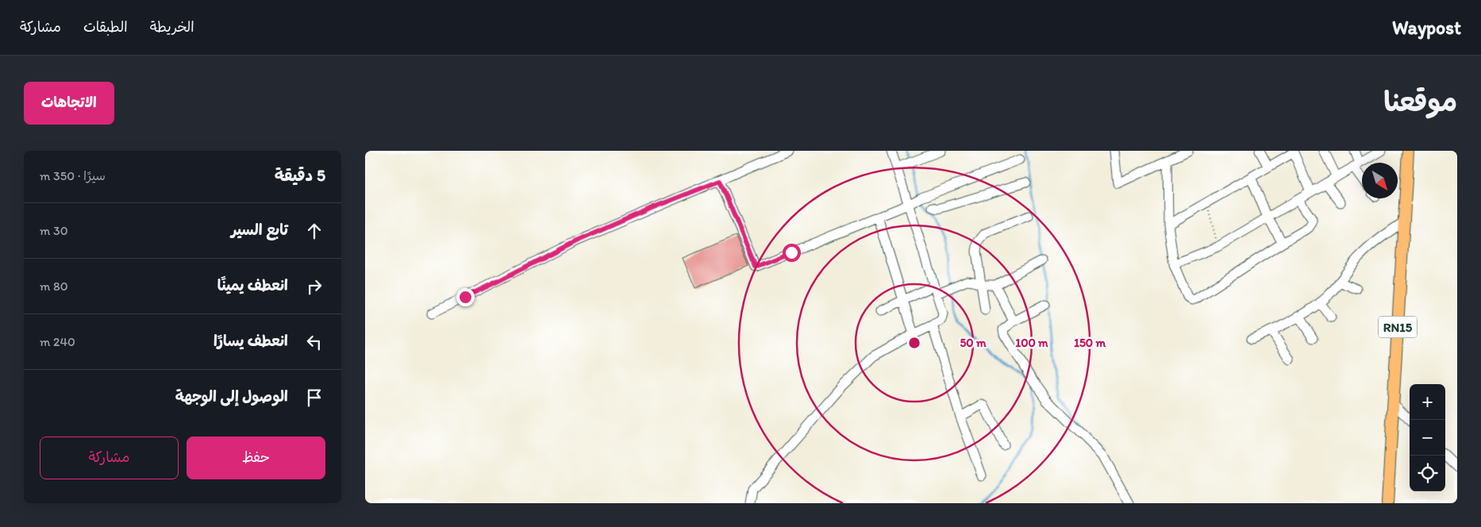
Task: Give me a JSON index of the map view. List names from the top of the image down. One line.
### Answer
{"streets":{"main road":["RN15"]},"north":"bottom right","page":{"header":"Waypost","nav":["الخريطة","الطبقات","مشاركة"],"title":"موقعنا","buttons":["الاتجاهات",["حفظ","مشاركة"]],"heading":["5 دقيقة","سيرًا · 350 m"],"list":[["تابع السير","30 m"],["انعطف يمينًا","80 m"],["انعطف يسارًا","240 m"],"الوصول إلى الوجهة"],"map_buttons":["+","−"]},"rings":["50 m","100 m","150 m"]}
